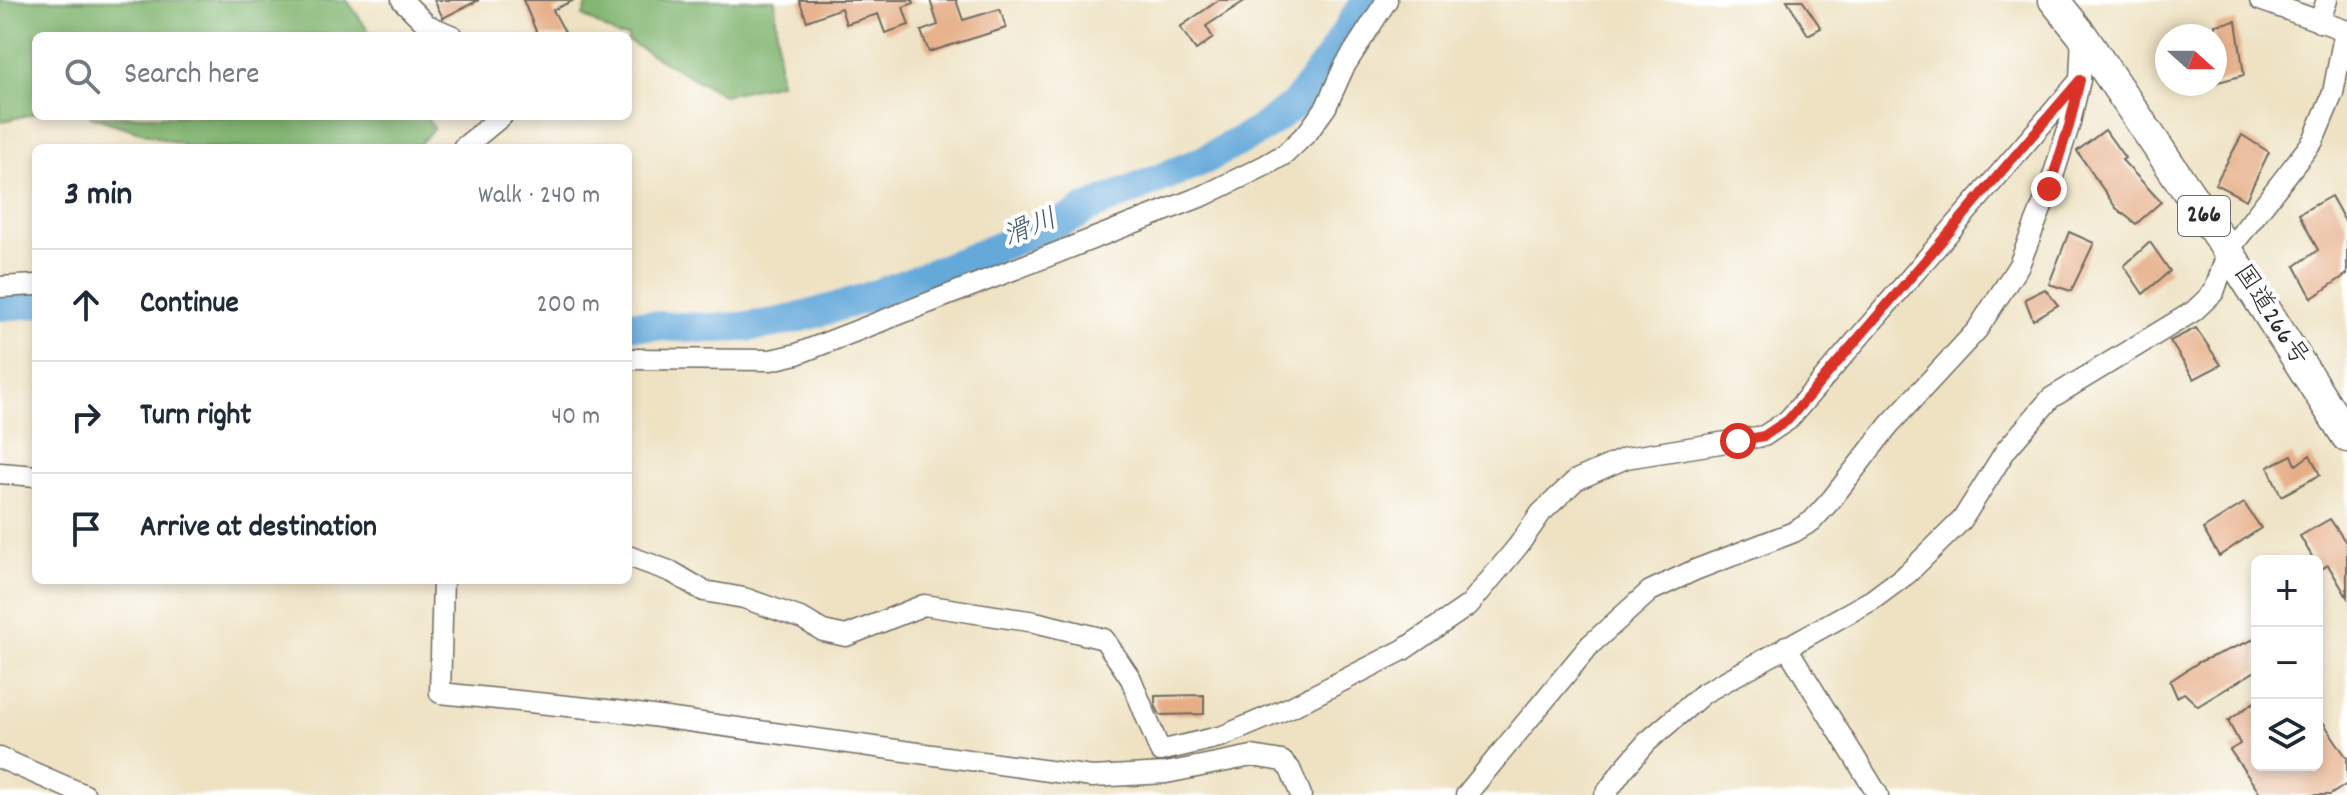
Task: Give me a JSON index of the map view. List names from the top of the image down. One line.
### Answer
{"streets":{"highway":["266","国道266号"]},"water":["滑川"],"north":"right","page":{"search":"Search here","heading":["3 min","Walk · 240 m"],"list":[["Continue","200 m"],["Turn right","40 m"],"Arrive at destination"],"map_buttons":["+","−"]}}
